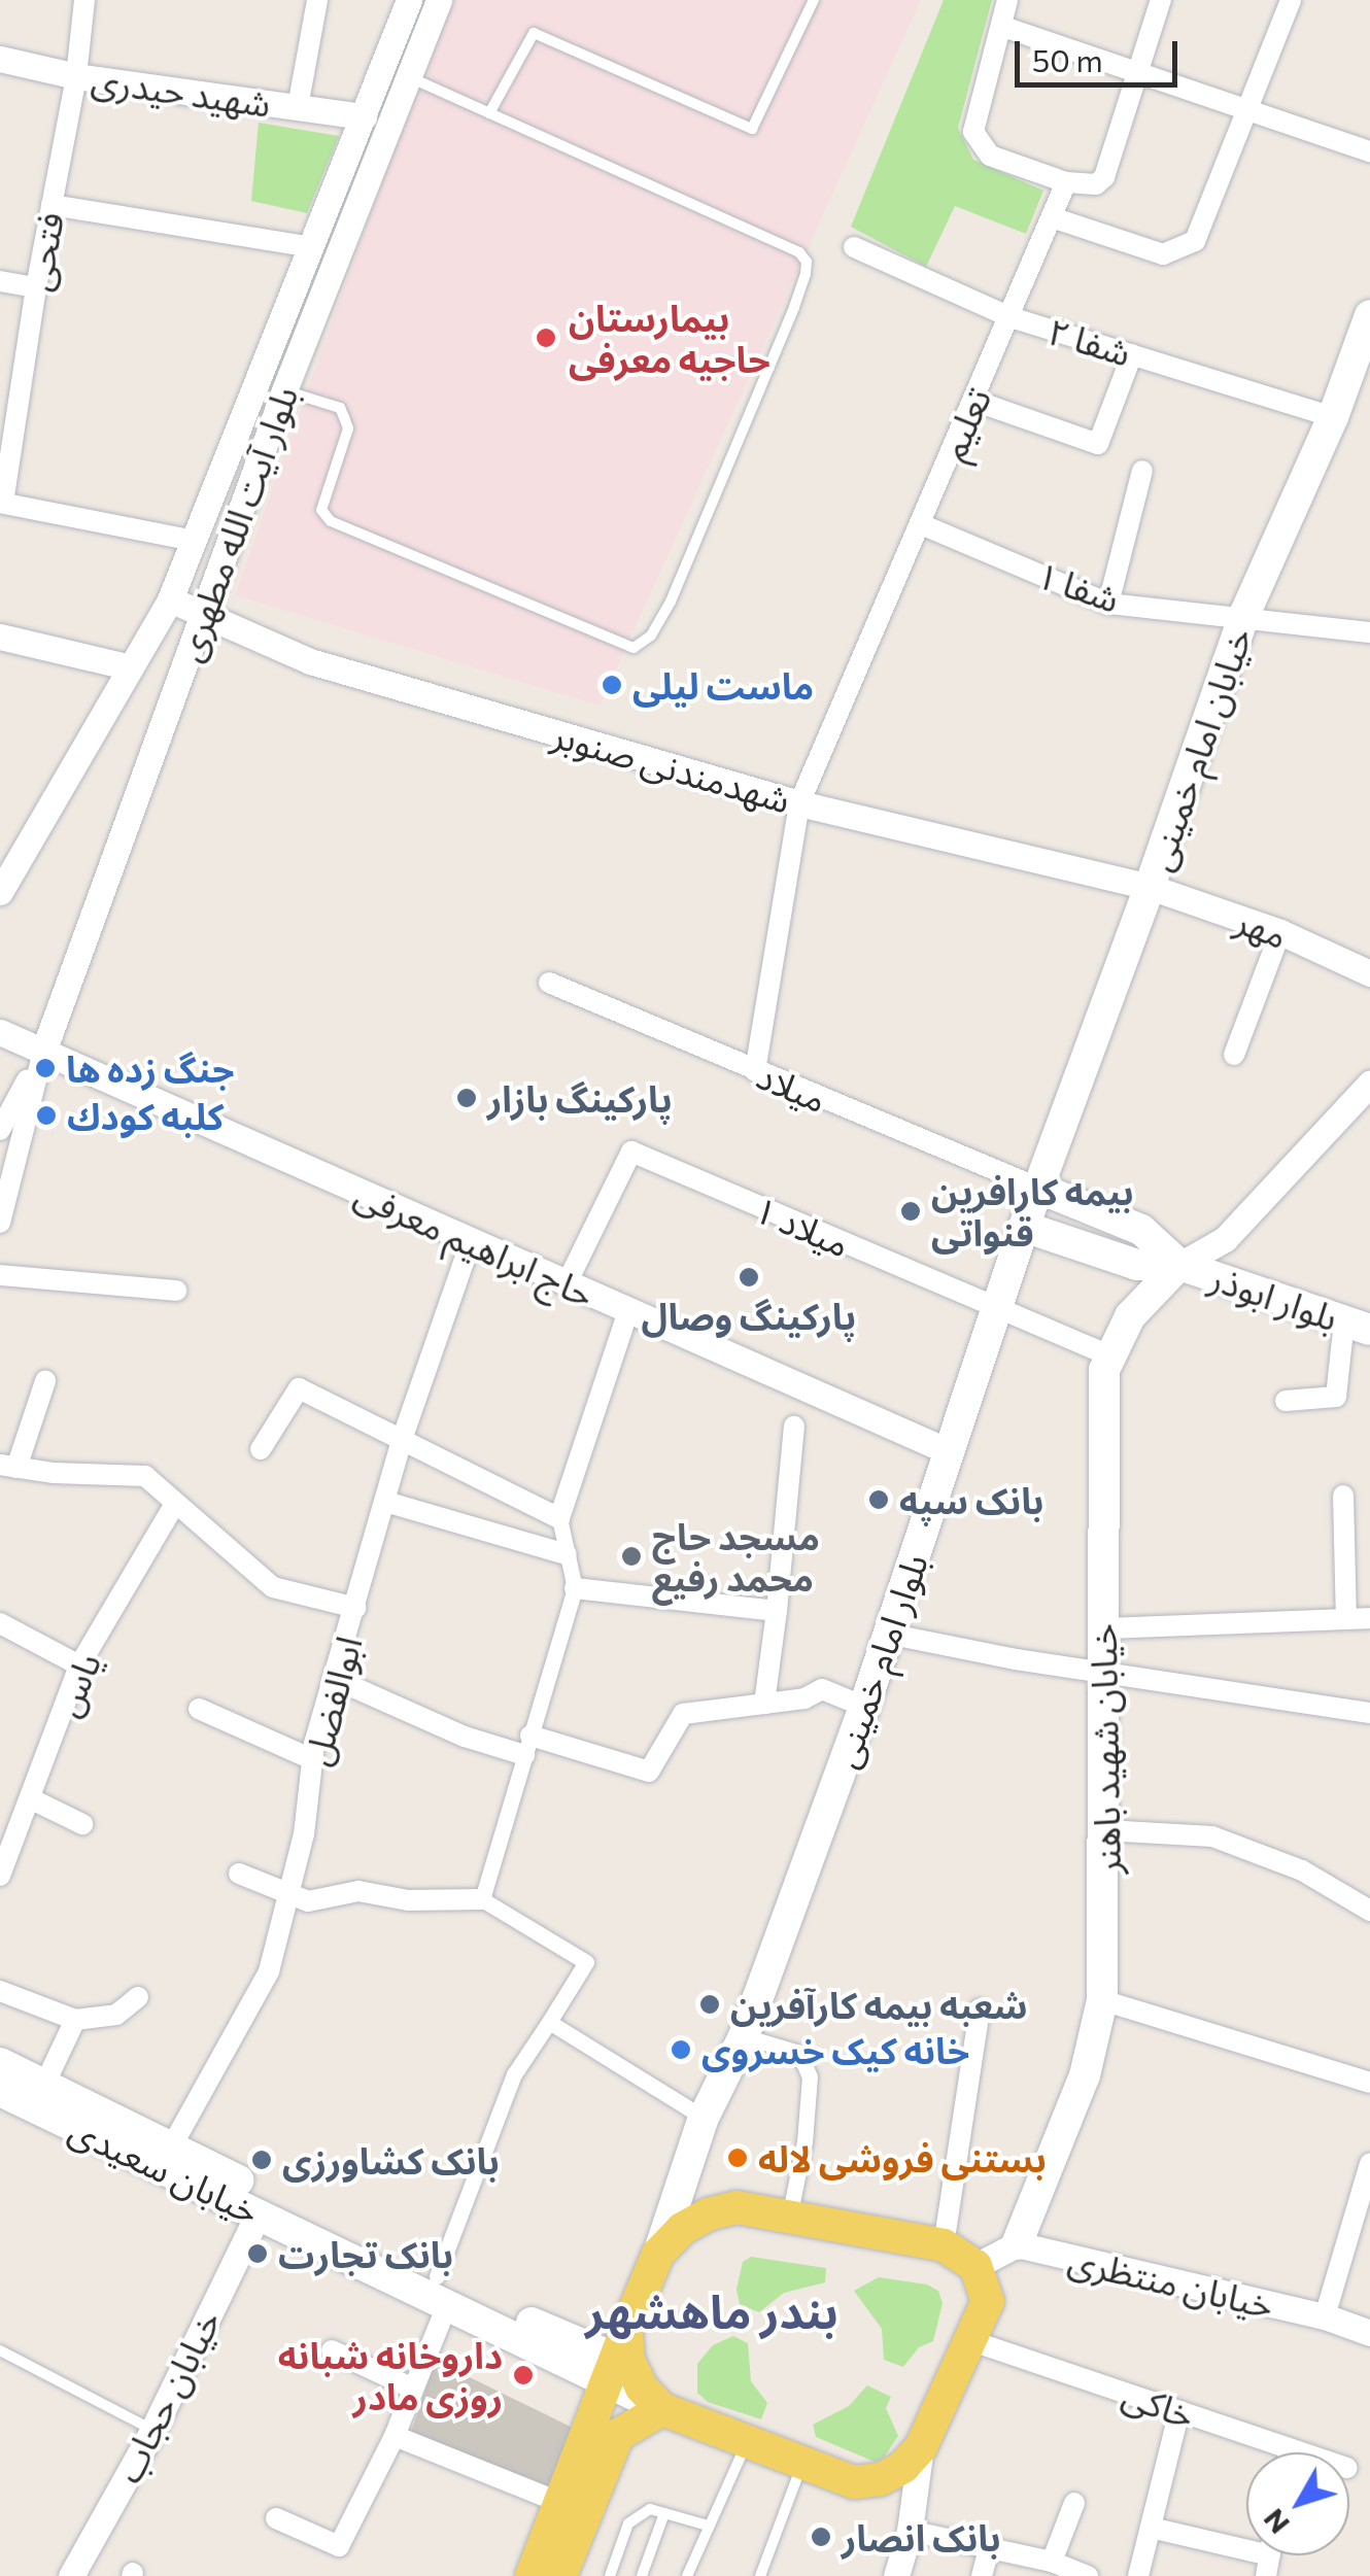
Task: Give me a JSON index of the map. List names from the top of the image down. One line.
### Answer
{"streets":{"main road":["خیابان امام خمینی","بلوار ابوذر","بلوار امام خمینی","خیابان شهید باهنر","خیابان سعیدی"],"street":["شهید حیدری","فتحی","شفا ۲","تعلیم","بلوار آیت الله مطهری","شفا ۱","شهدمندنی صنوبر","مهر","میلاد","میلاد ۱","حاج ابراهیم معرفی","یاس","ابوالفضل","خیابان منتظری","خیابان حجاب","خاکی"]},"crossings":[["شهید حیدری","فتحی"],["شهید حیدری","بلوار آیت الله مطهری"],["شفا ۲","تعلیم"],["شفا ۲","خیابان امام خمینی"],["تعلیم","شفا ۱"],["تعلیم","شهدمندنی صنوبر"],["تعلیم","میلاد"],["بلوار آیت الله مطهری","شهدمندنی صنوبر"],["بلوار آیت الله مطهری","حاج ابراهیم معرفی"],["شفا ۱","خیابان امام خمینی"],["خیابان امام خمینی","شهدمندنی صنوبر"],["خیابان امام خمینی","مهر"],["خیابان امام خمینی","میلاد"],["خیابان امام خمینی","بلوار امام خمینی"],["شهدمندنی صنوبر","مهر"],["میلاد","بلوار امام خمینی"],["میلاد ۱","حاج ابراهیم معرفی"],["میلاد ۱","بلوار امام خمینی"],["میلاد ۱","خیابان شهید باهنر"],["حاج ابراهیم معرفی","بلوار امام خمینی"],["حاج ابراهیم معرفی","ابوالفضل"],["بلوار ابوذر","خیابان شهید باهنر"],["ابوالفضل","خیابان سعیدی"],["خیابان شهید باهنر","خیابان منتظری"],["خیابان سعیدی","خیابان حجاب"]],"districts":["بندر ماهشهر"],"places":["بیمارستان حاجیه معرفی","ماست لیلی","جنگ زده ها","پارکینگ بازار","كلبه كودك","بیمه کارافرین قنواتی","پارکینگ وصال","بانک سپه","مسجد حاج محمد رفیع","شعبه بیمه کارآفرین","خانه کیک خسروی","بستنی فروشی لاله","بانک کشاورزی","بانک تجارت","داروخانه شبانه روزی مادر","بانک انصار"],"scale_bar":"50 m","north":"bottom left"}
